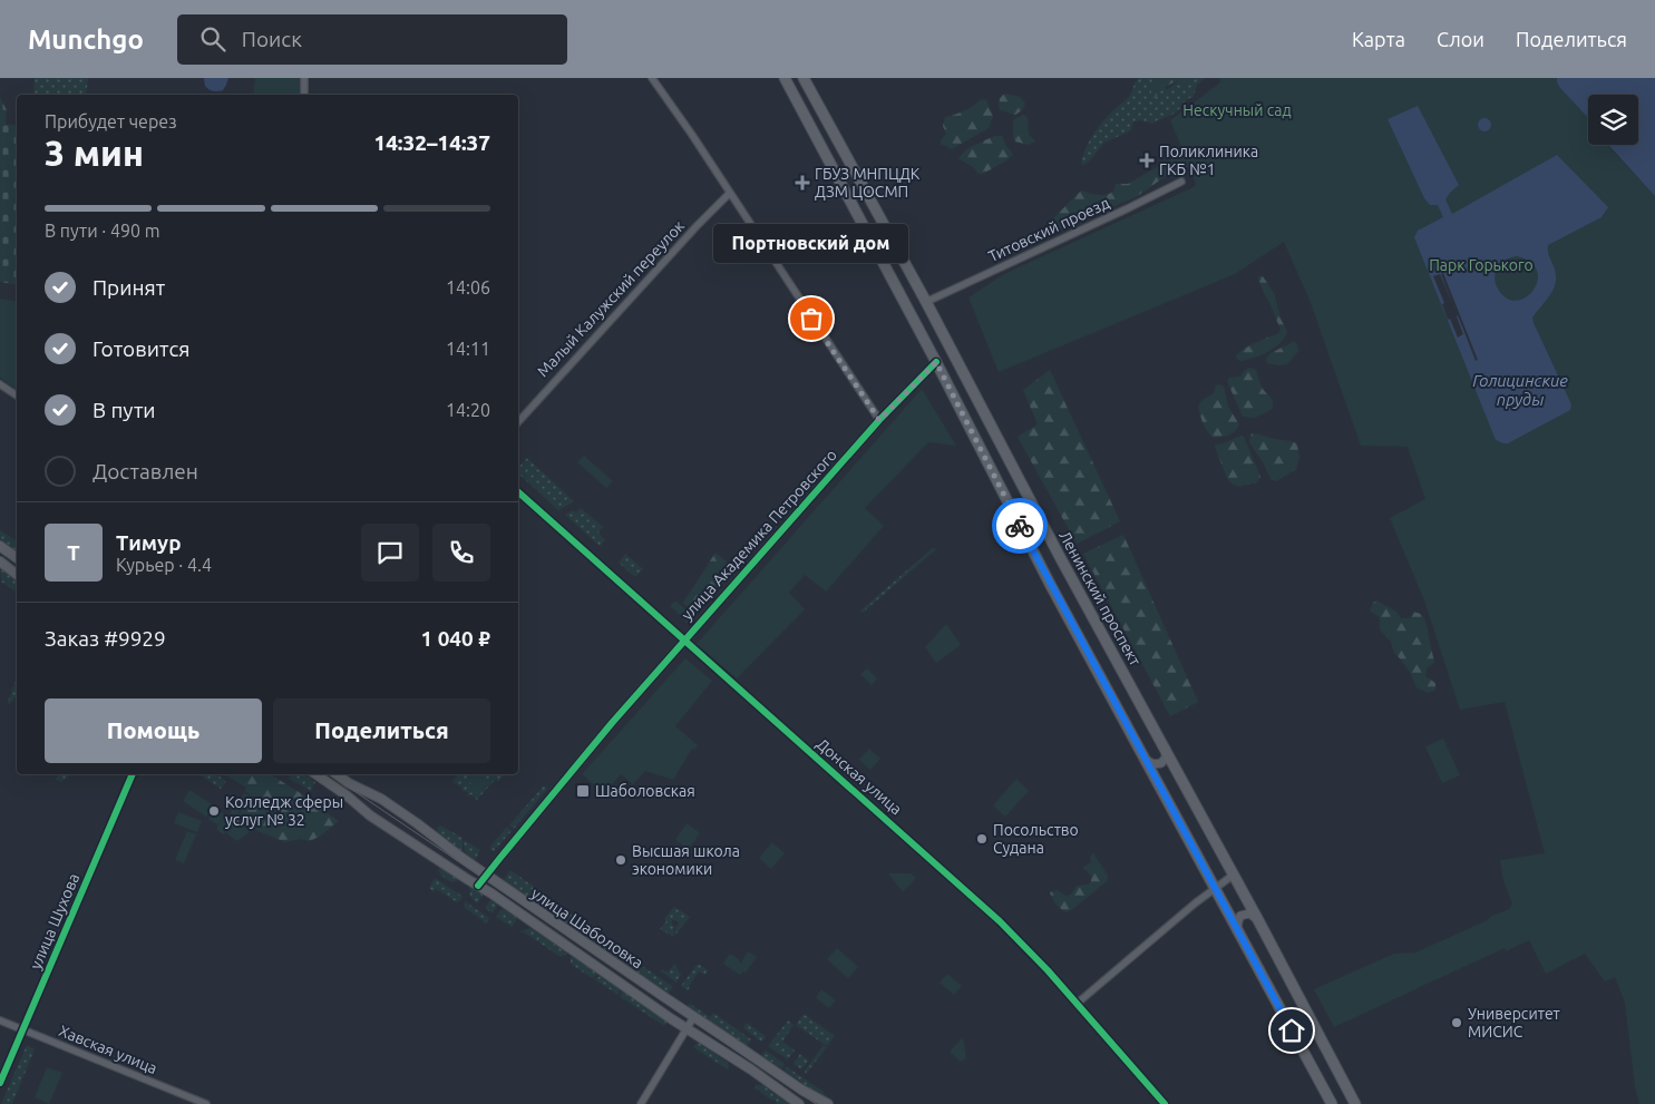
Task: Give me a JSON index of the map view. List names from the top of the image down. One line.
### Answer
{"streets":{"main road":["Ленинский проспект","улица Шаболовка"],"street":["Титовский проезд","Малый Калужский переулок","улица Академика Петровского","Донская улица","улица Шухова","Хавская улица"]},"crossings":[["Титовский проезд","Ленинский проспект"],["улица Академика Петровского","Донская улица"],["улица Академика Петровского","улица Шаболовка"],["улица Шухова","Хавская улица"]],"water":["Голицинские пруды"],"parks":["Нескучный сад","Парк Горького"],"places":{"health":["Поликлиника ГКБ №1","ГБУЗ МНПЦДК ДЗМ ЦОСМП"],"other":["Портновский дом","Колледж сферы услуг № 32","Посольство Судана","Высшая школа экономики","Университет МИСИС"],"transit":["Шаболовская"]},"page":{"header":"Munchgo","search":"Поиск","nav":["Карта","Слои","Поделиться"],"heading":["3 мин","Прибудет через","14:32–14:37"],"panel":["Тимур","Курьер · 4.4","Заказ #9929","1 040 ₽"],"bar":"В пути · 490 m","bubble":"Портновский дом","list":[["Принят","14:06"],["Готовится","14:11"],["В пути","14:20"],"Доставлен"],"round":"Т","buttons":["Помощь","Поделиться"]}}
